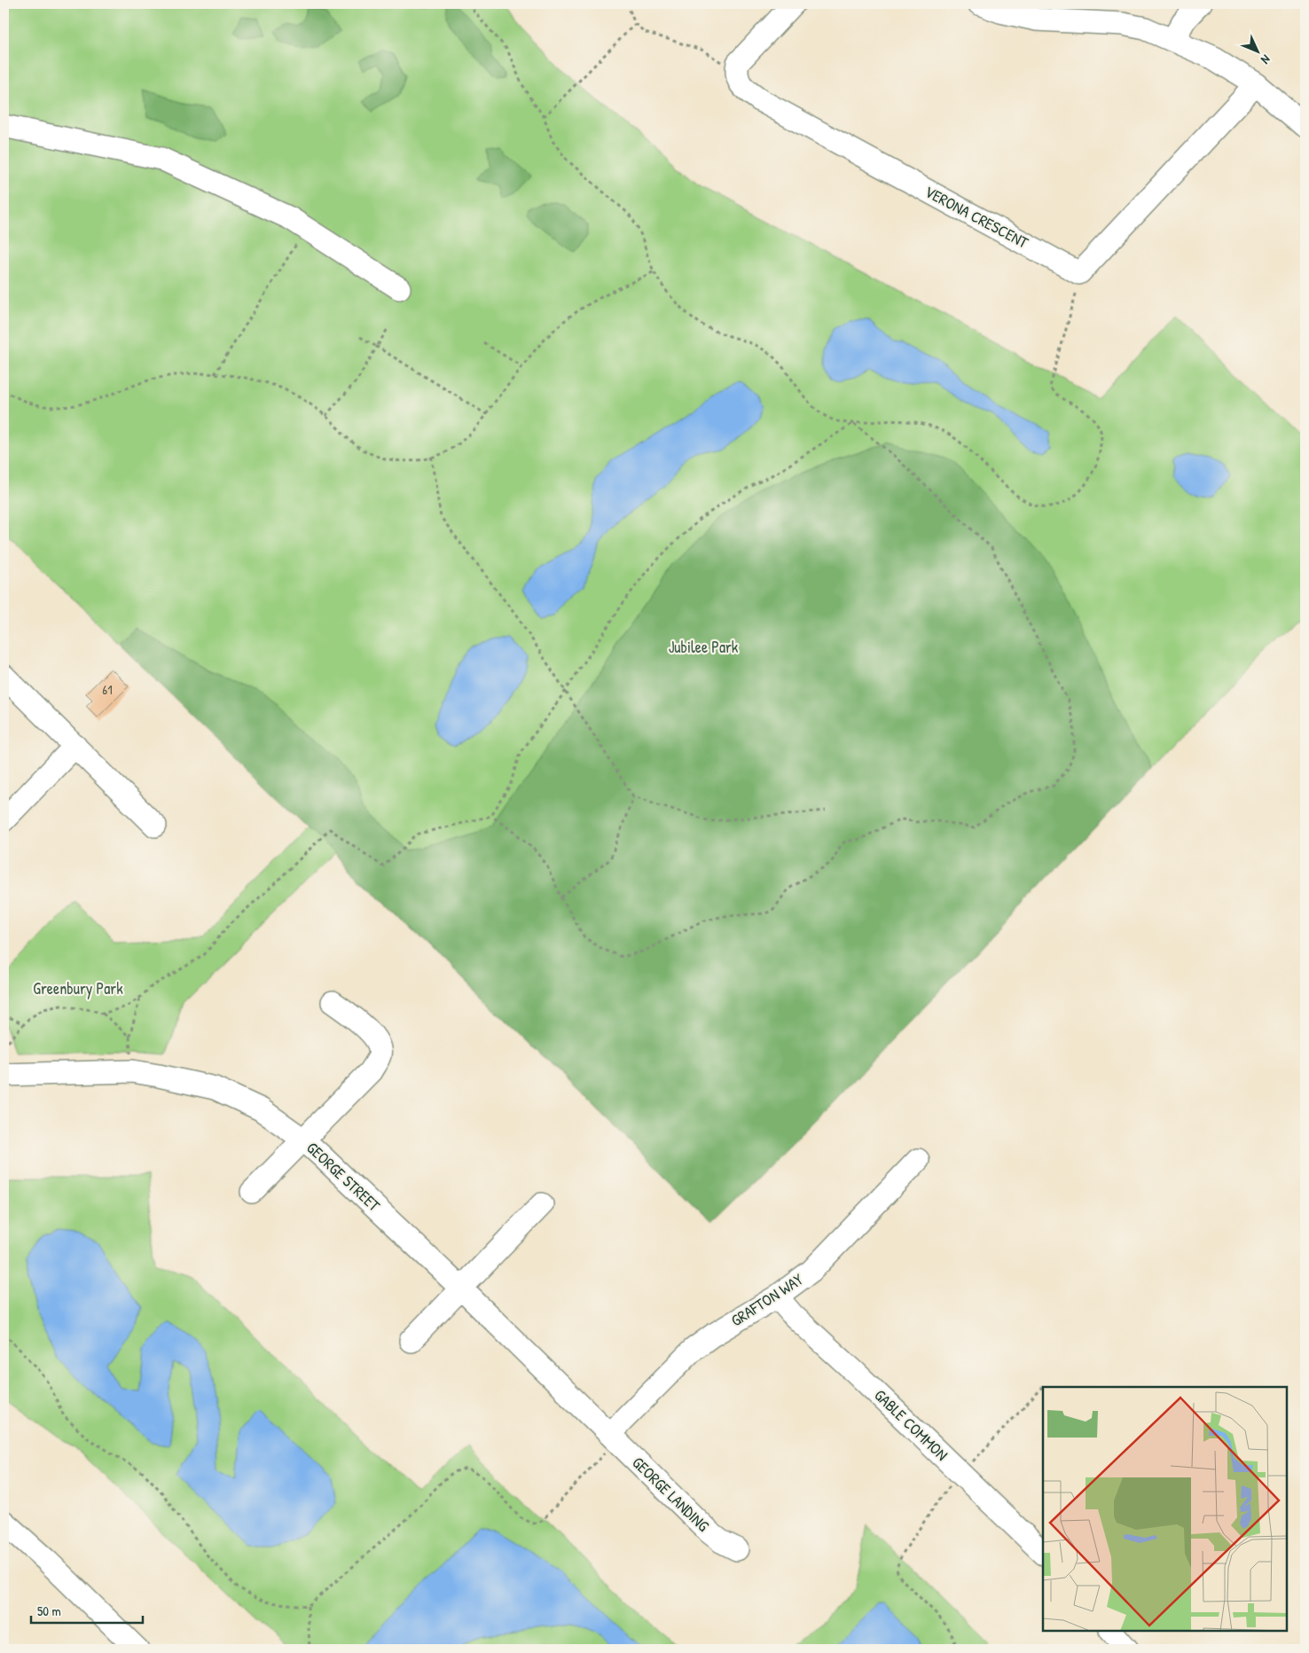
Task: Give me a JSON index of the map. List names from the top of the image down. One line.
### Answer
{"streets":{"street":["VERONA CRESCENT","GEORGE STREET","GRAFTON WAY","GABLE COMMON","GEORGE LANDING"]},"crossings":[["GEORGE STREET","GRAFTON WAY"],["GEORGE STREET","GEORGE LANDING"],["GRAFTON WAY","GABLE COMMON"],["GRAFTON WAY","GEORGE LANDING"]],"parks":["Jubilee Park","Greenbury Park"],"house_numbers":["61"],"scale_bar":"50 m","north":"bottom right"}
